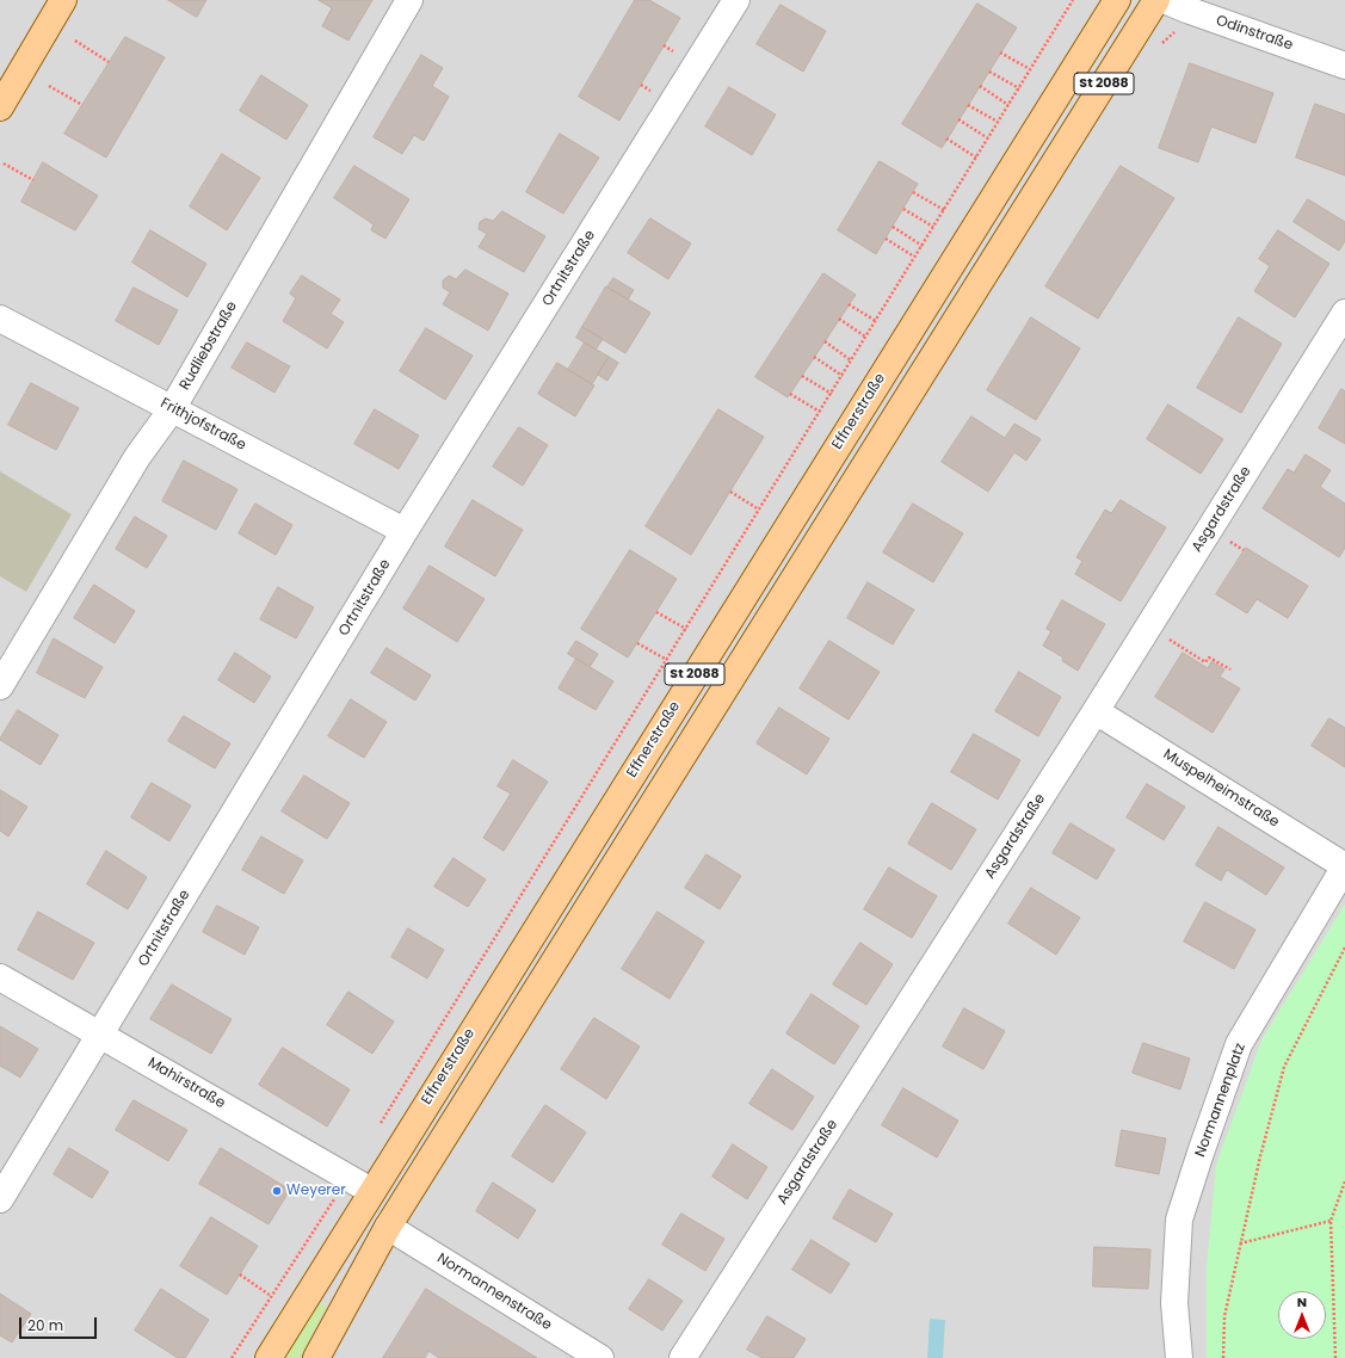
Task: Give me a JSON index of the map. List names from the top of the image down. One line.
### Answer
{"streets":{"main road":["St 2088","Effnerstraße"],"street":["Odinstraße","Ortnitstraße","Rudliebstraße","Frithjofstraße","Asgardstraße","Muspelheimstraße","Mahirstraße","Normannenplatz","Normannenstraße"]},"crossings":[["St 2088","Normannenstraße"],["Ortnitstraße","Frithjofstraße"],["Ortnitstraße","Mahirstraße"],["Rudliebstraße","Frithjofstraße"],["Effnerstraße","Mahirstraße"],["Asgardstraße","Muspelheimstraße"],["Muspelheimstraße","Normannenplatz"]],"places":["Weyerer"],"scale_bar":"20 m","north":"top"}
